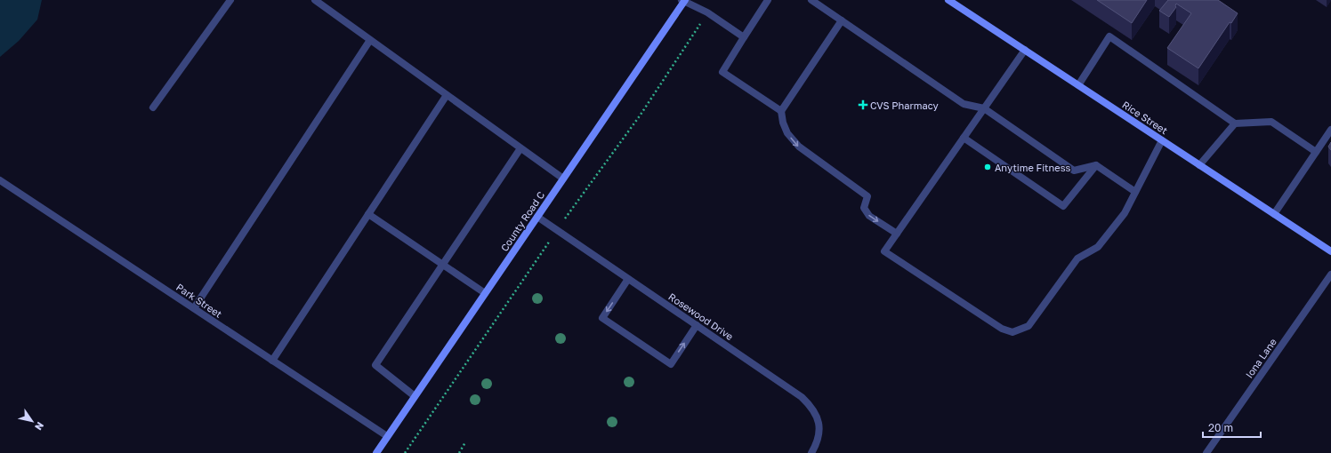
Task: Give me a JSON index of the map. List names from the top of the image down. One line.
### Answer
{"streets":{"main road":["Rice Street","County Road C"],"street":["Park Street","Rosewood Drive","Iona Lane"]},"crossings":[["County Road C","Park Street"],["County Road C","Rosewood Drive"]],"places":{"health":["CVS Pharmacy"],"other":["Anytime Fitness"]},"scale_bar":"20 m","north":"bottom right"}
